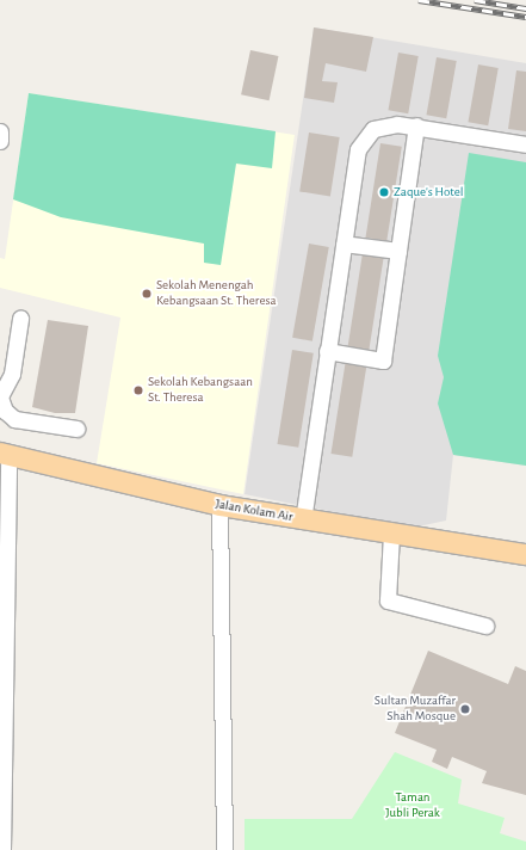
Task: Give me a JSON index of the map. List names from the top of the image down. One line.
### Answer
{"streets":{"main road":["Jalan Kolam Air"]},"parks":["Taman Jubli Perak"],"places":["Zaque's Hotel","Sekolah Menengah Kebangsaan St. Theresa","Sekolah Kebangsaan St. Theresa","Sultan Muzaffar Shah Mosque"]}
